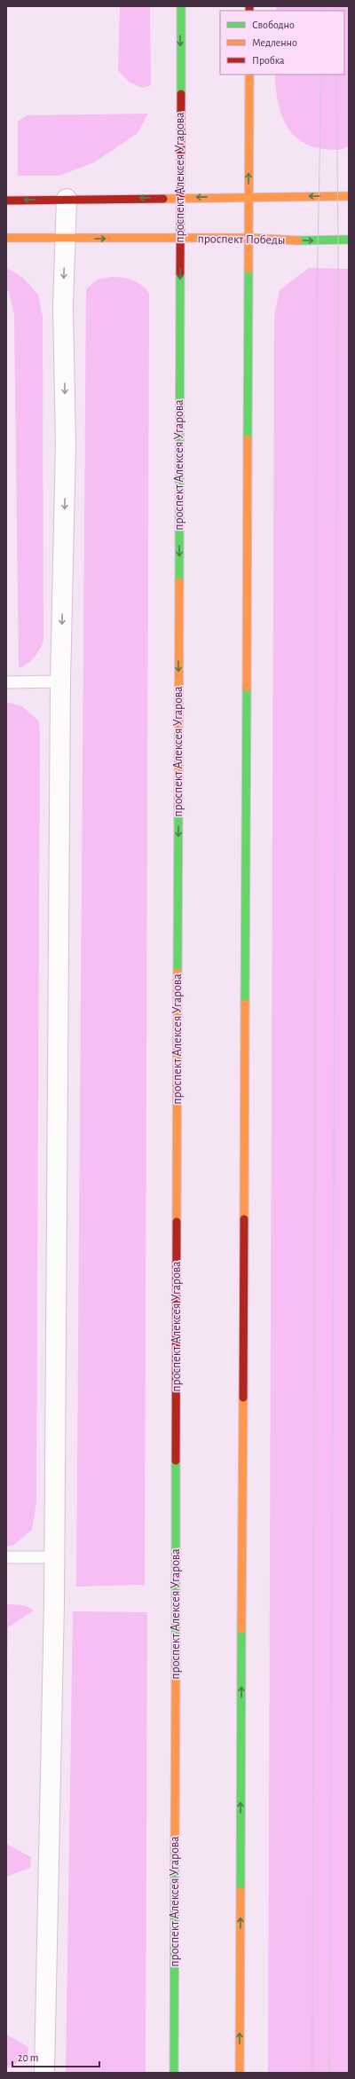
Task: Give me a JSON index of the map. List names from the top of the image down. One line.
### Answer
{"streets":{"main road":["проспект Алексея Угарова","проспект Победы"]},"crossings":[["проспект Алексея Угарова","проспект Победы"]],"legend":["Свободно","Медленно","Пробка"],"scale_bar":"20 m"}
